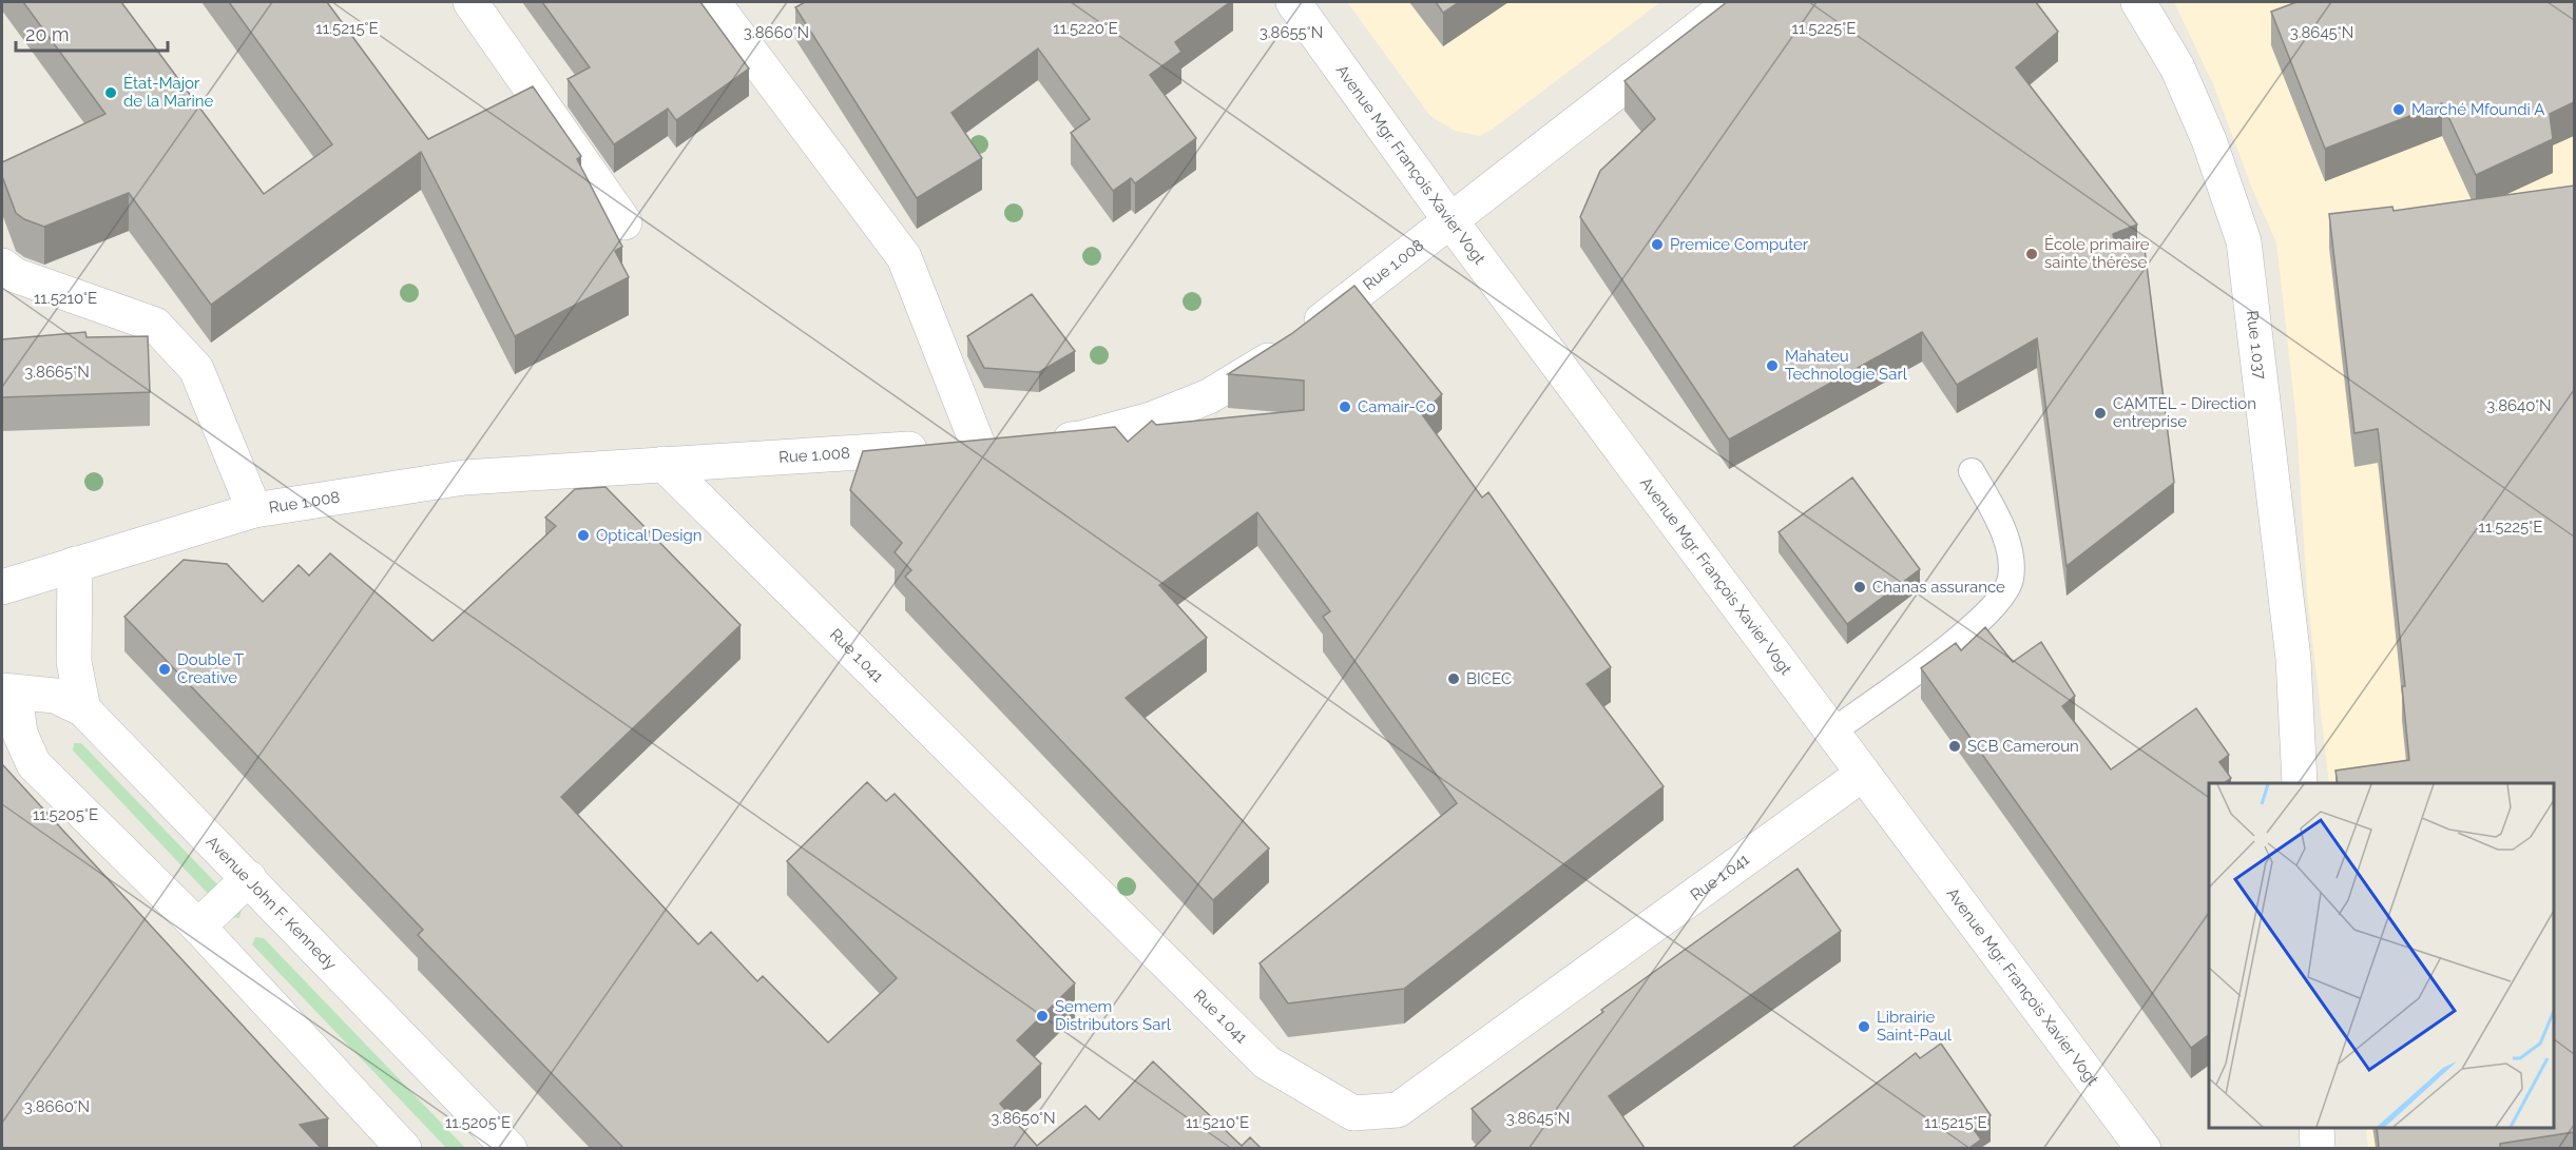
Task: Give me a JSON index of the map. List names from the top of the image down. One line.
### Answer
{"streets":{"street":["Avenue Mgr. François Xavier Vogt","Rue 1.008","Rue 1.037","Rue 1.041","Avenue John F. Kennedy"]},"crossings":[["Avenue Mgr. François Xavier Vogt","Rue 1.008"],["Avenue Mgr. François Xavier Vogt","Rue 1.041"],["Rue 1.008","Rue 1.041"]],"places":["État-Major de la Marine","Marché Mfoundi A","Premice Computer","École primaire sainte thérèse","Mahateu Technologie Sarl","Camair-Co","CAMTEL - Direction entreprise","Optical Design","Chanas assurance","Double T Creative","BICEC","SCB Cameroun","Semem Distributors Sarl","Librairie Saint-Paul"],"scale_bar":"20 m","coordinates":["11.5215°E","11.5220°E","11.5225°E","3.8660°N","3.8655°N","3.8645°N","11.5210°E","3.8665°N","3.8640°N","11.5205°E","3.8650°N"]}
